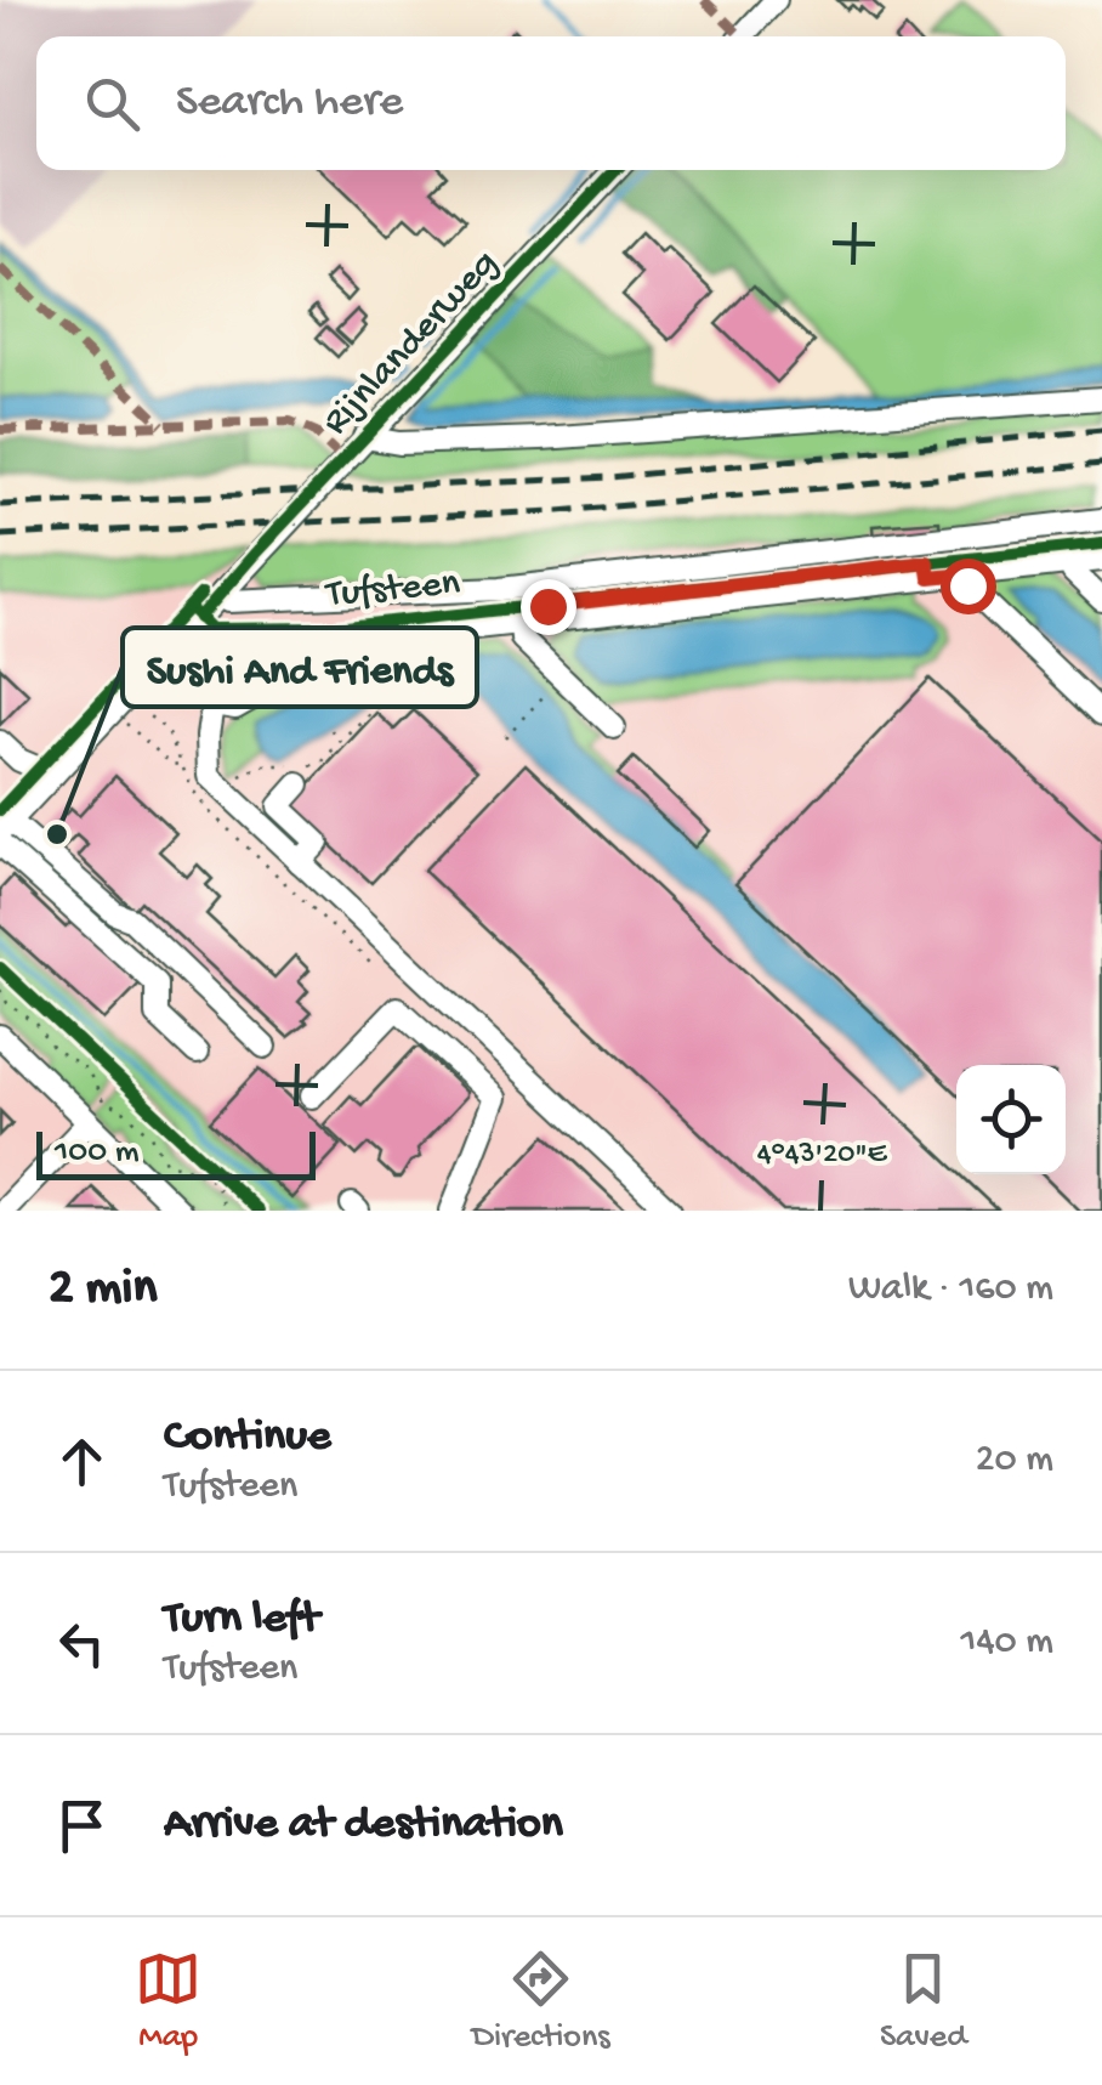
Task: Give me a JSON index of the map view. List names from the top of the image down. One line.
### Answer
{"streets":{"street":["Rijnlanderweg","Tufsteen"]},"crossings":[["Rijnlanderweg","Tufsteen"]],"places":["Sushi And Friends"],"scale_bar":"100 m","page":{"search":"Search here","scale":"100 m","heading":["2 min","Walk · 160 m"],"list":[["Continue","Tufsteen","20 m"],["Turn left","Tufsteen","140 m"],"Arrive at destination"],"nav":["Map","Directions","Saved"]},"coordinates":["4°43'20\"E"]}
